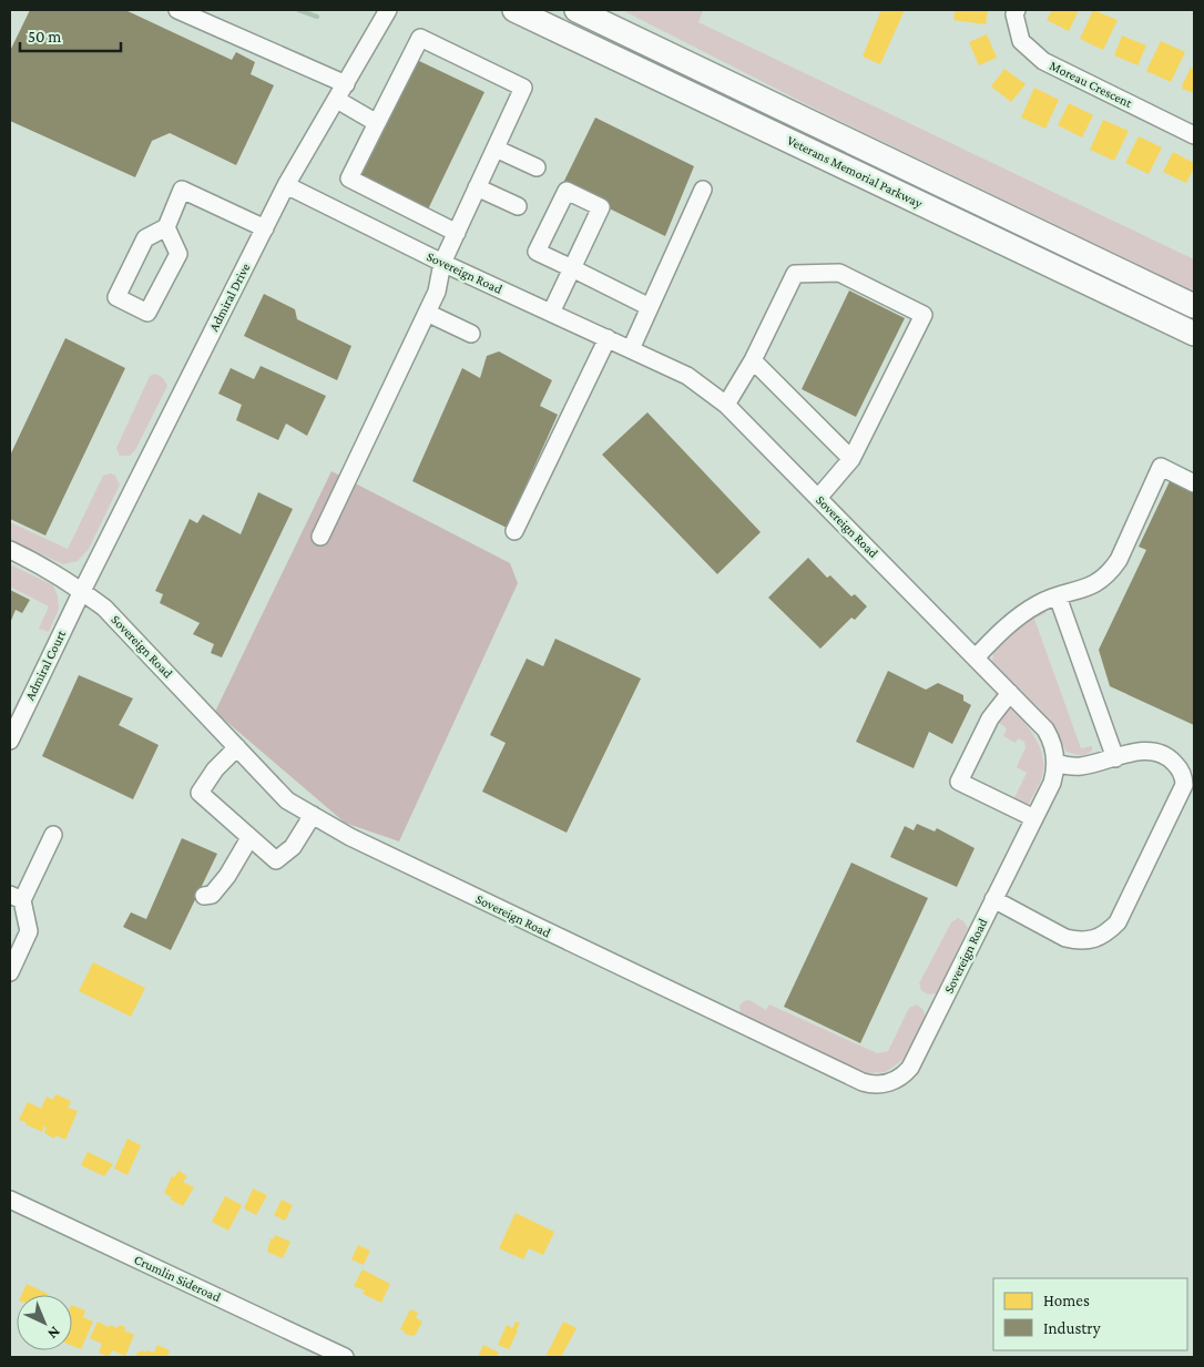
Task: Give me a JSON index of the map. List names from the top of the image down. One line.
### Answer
{"streets":{"highway":["Veterans Memorial Parkway"],"street":["Moreau Crescent","Sovereign Road","Admiral Drive","Admiral Court","Crumlin Sideroad"]},"crossings":[["Sovereign Road","Admiral Drive"],["Sovereign Road","Admiral Court"],["Admiral Drive","Admiral Court"]],"legend":["Homes","Industry"],"scale_bar":"50 m","north":"bottom right"}
